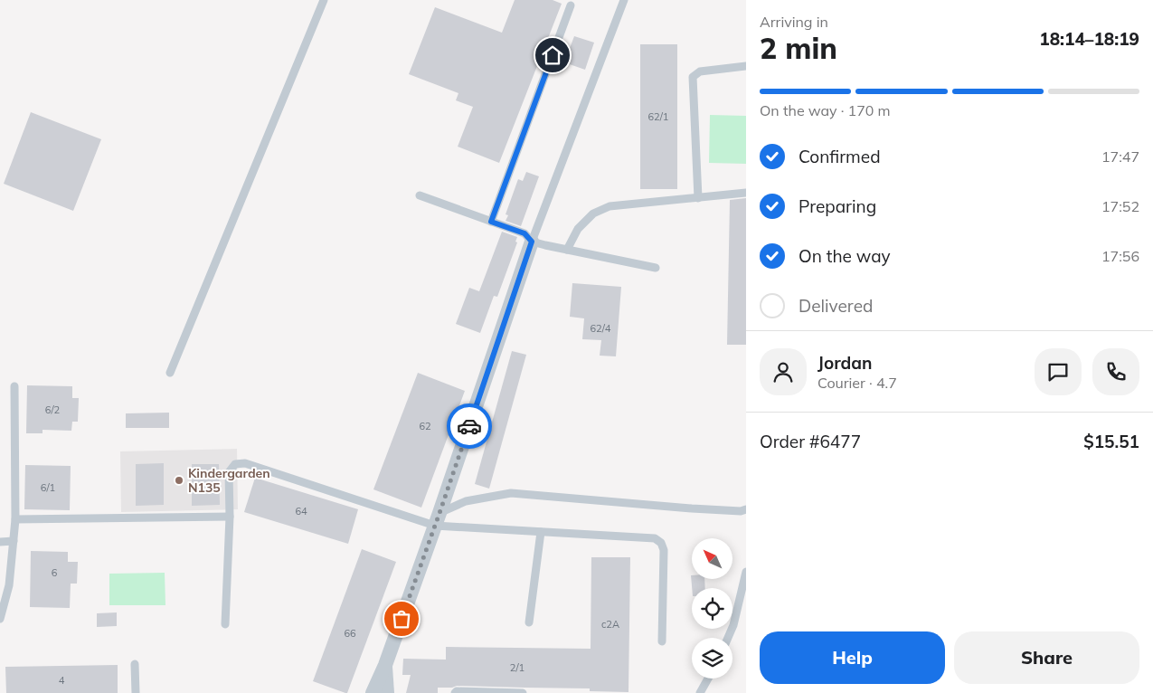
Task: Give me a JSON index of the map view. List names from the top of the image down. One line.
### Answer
{"places":["Kindergarden N135"],"house_numbers":["62/1","62/4","6/2","62","6/1","64","6","c2А","66","2/1","4"],"north":"top left","page":{"heading":["2 min","Arriving in","18:14–18:19"],"panel":["Jordan","Courier · 4.7","Order #6477","$15.51"],"bar":"On the way · 170 m","list":[["Confirmed","17:47"],["Preparing","17:52"],["On the way","17:56"],"Delivered"],"buttons":["Help","Share"]}}
